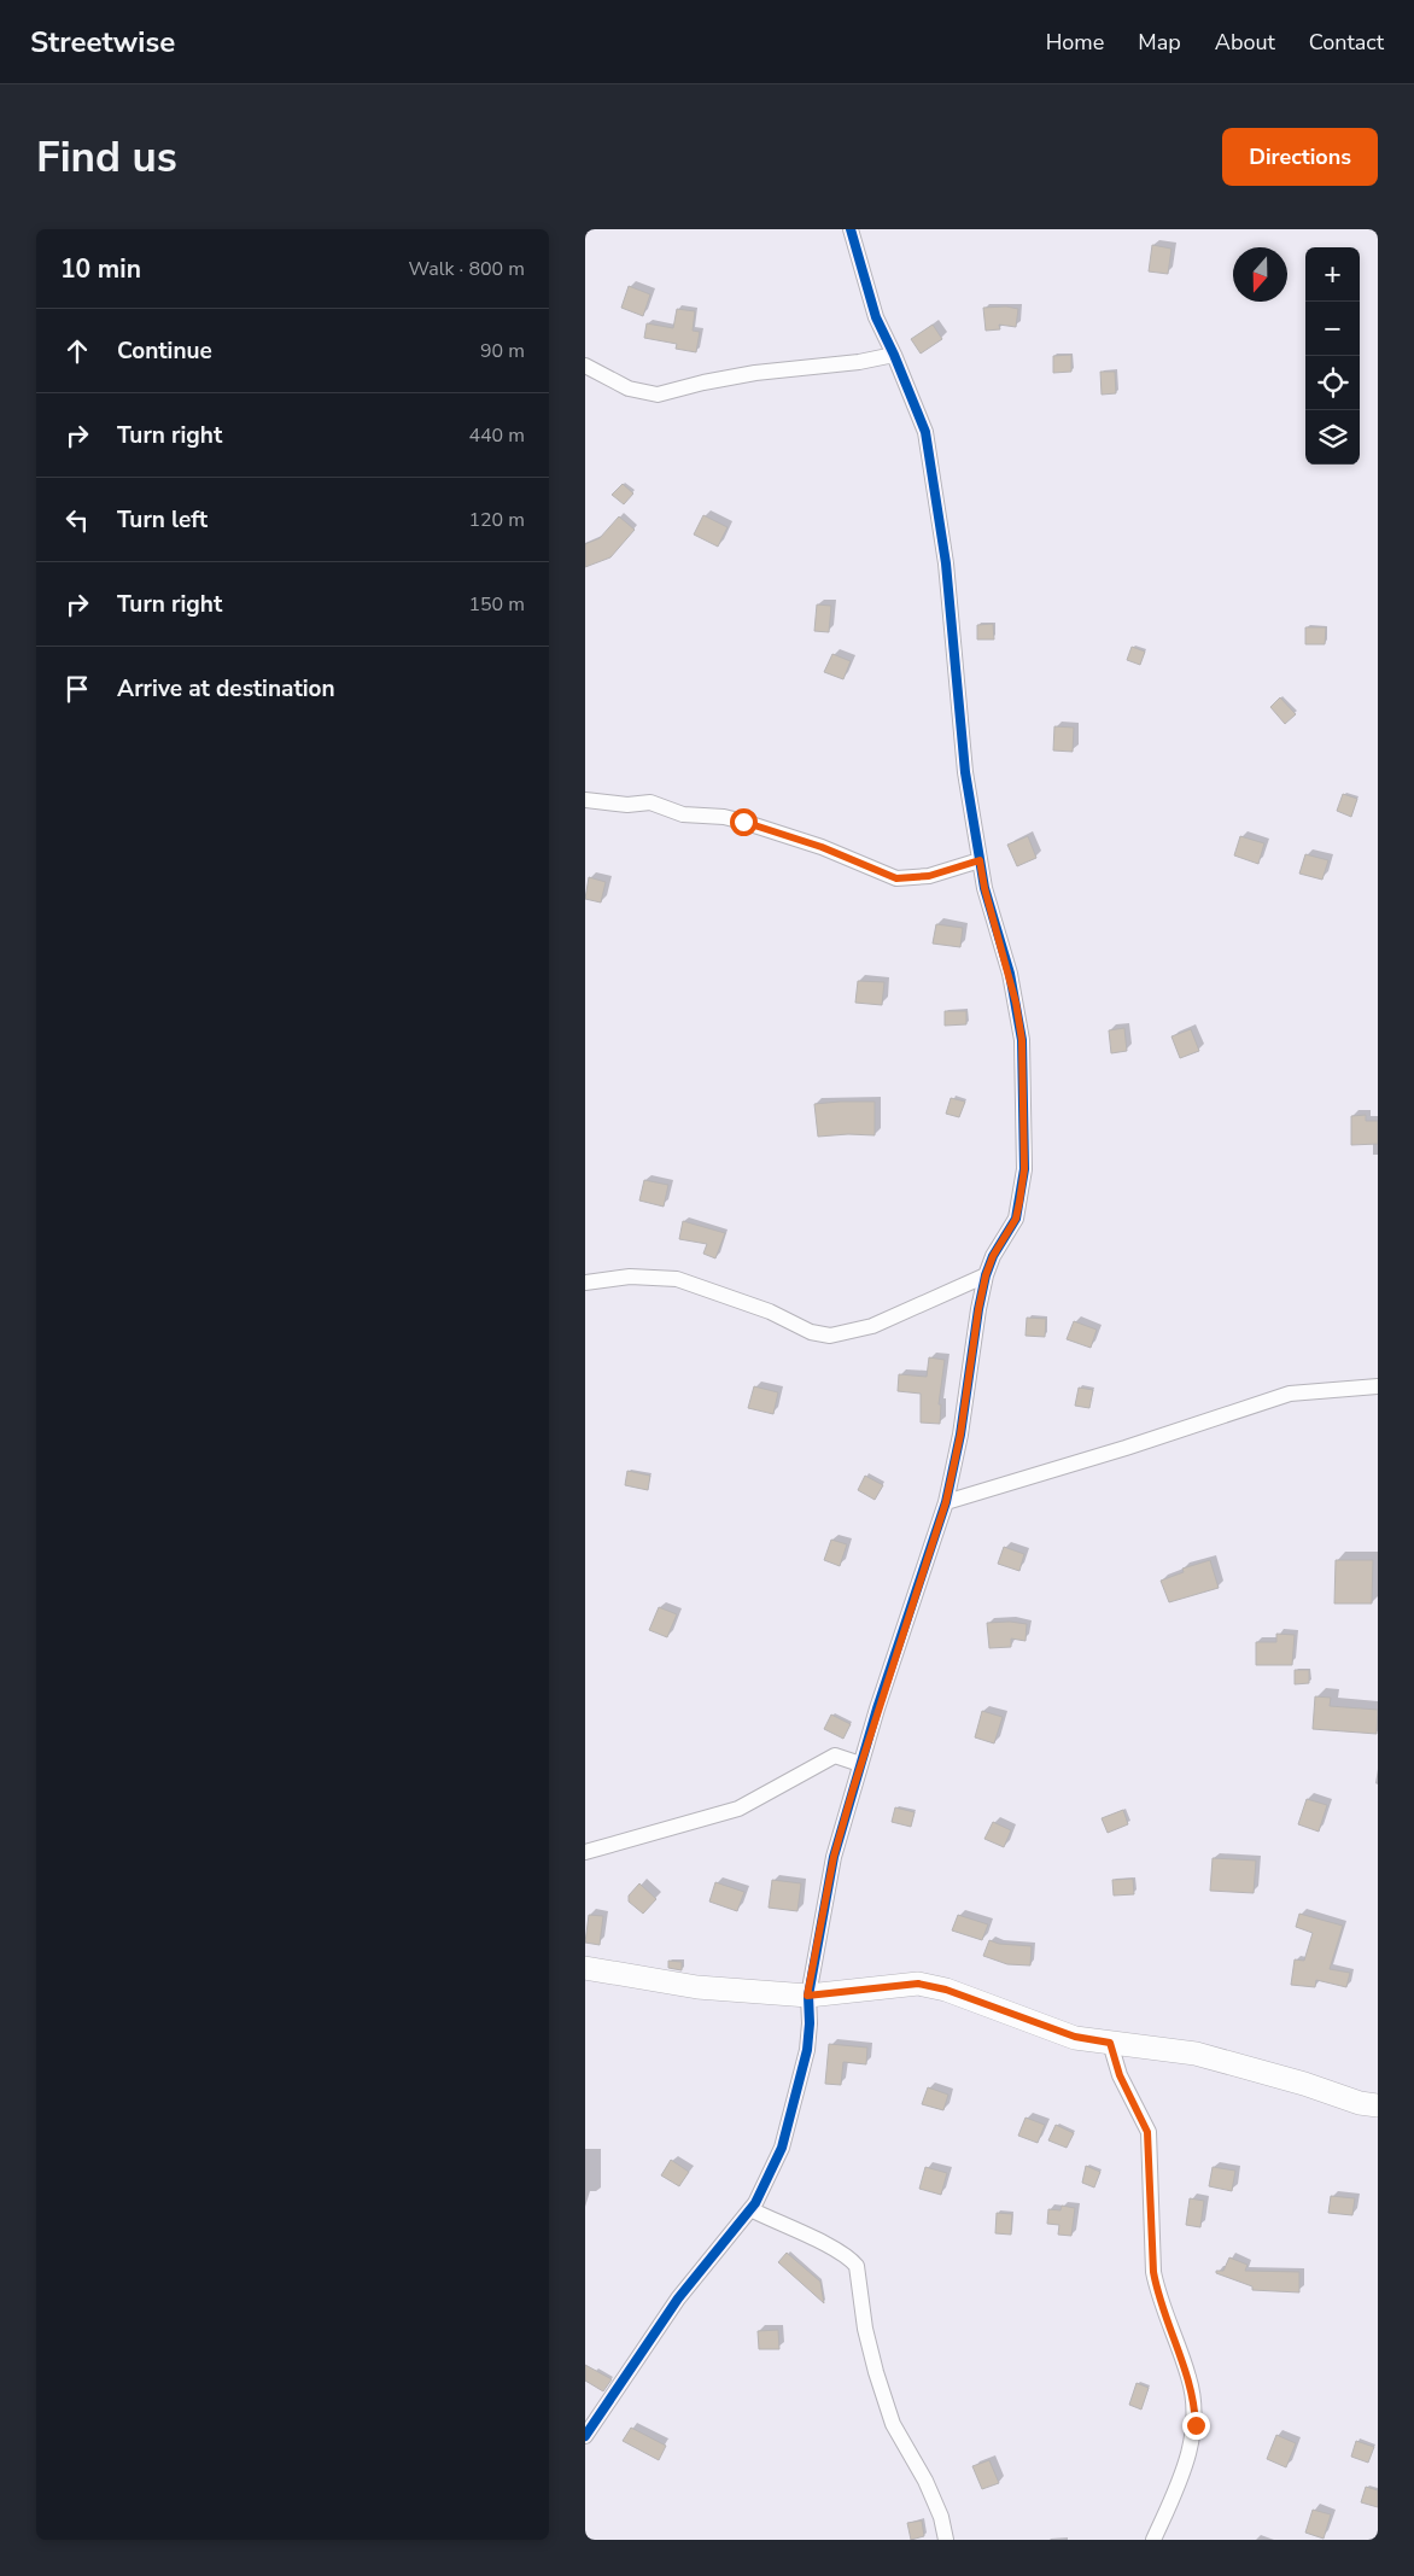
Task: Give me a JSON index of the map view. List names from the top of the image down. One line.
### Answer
{"north":"bottom","page":{"header":"Streetwise","nav":["Home","Map","About","Contact"],"buttons":"Directions","title":"Find us","heading":["10 min","Walk · 800 m"],"map_buttons":["+","−"],"list":[["Continue","90 m"],["Turn right","440 m"],["Turn left","120 m"],["Turn right","150 m"],"Arrive at destination"]}}
